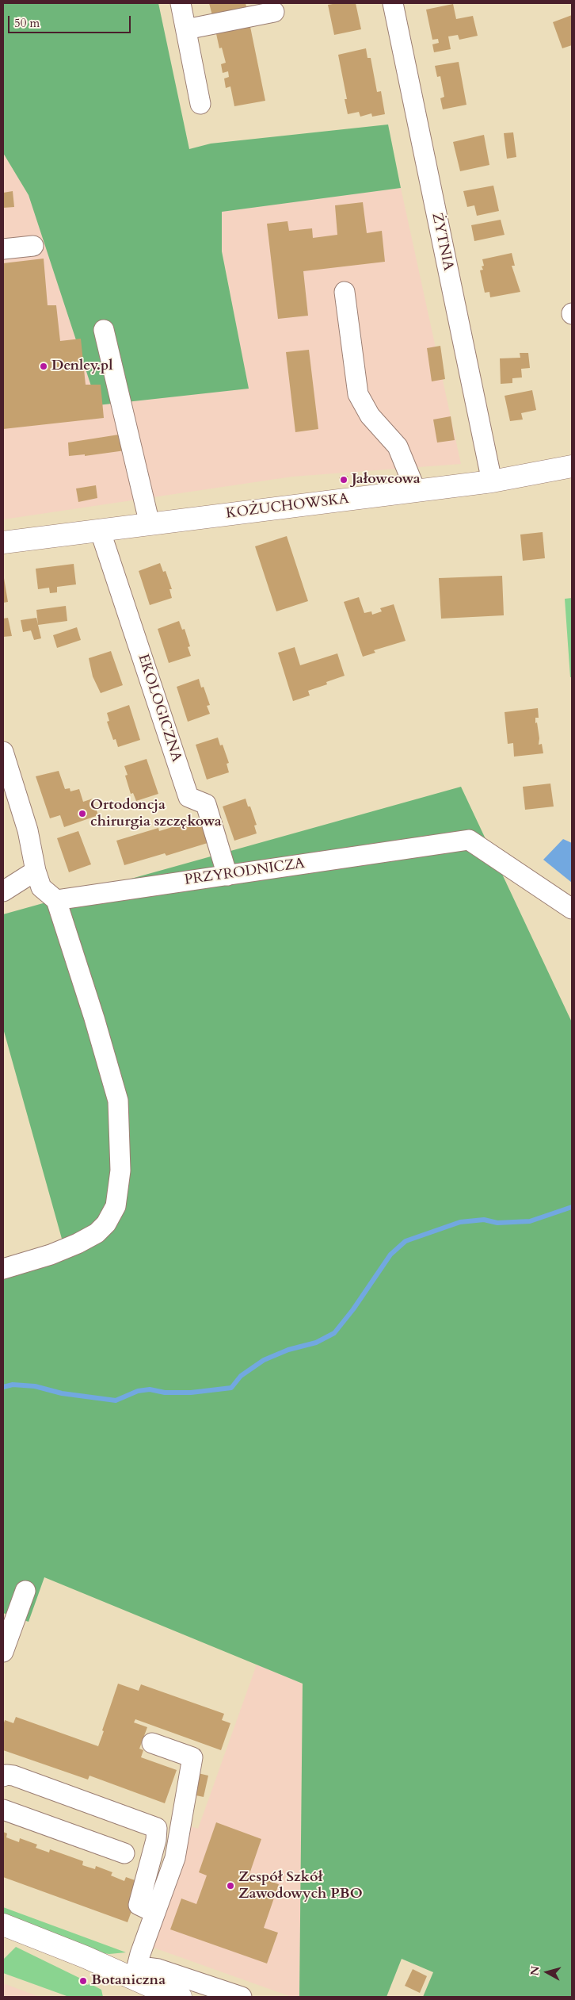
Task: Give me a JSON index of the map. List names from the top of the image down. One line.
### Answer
{"streets":{"main road":["KOŻUCHOWSKA"],"street":["ŻYTNIA","EKOLOGICZNA","PRZYRODNICZA"]},"crossings":[["ŻYTNIA","KOŻUCHOWSKA"],["KOŻUCHOWSKA","EKOLOGICZNA"],["EKOLOGICZNA","PRZYRODNICZA"]],"places":["Denley.pl","Jałowcowa","Ortodoncja chirurgia szczękowa","Zespół Szkół Zawodowych PBO","Botaniczna"],"scale_bar":"50 m","north":"left"}
